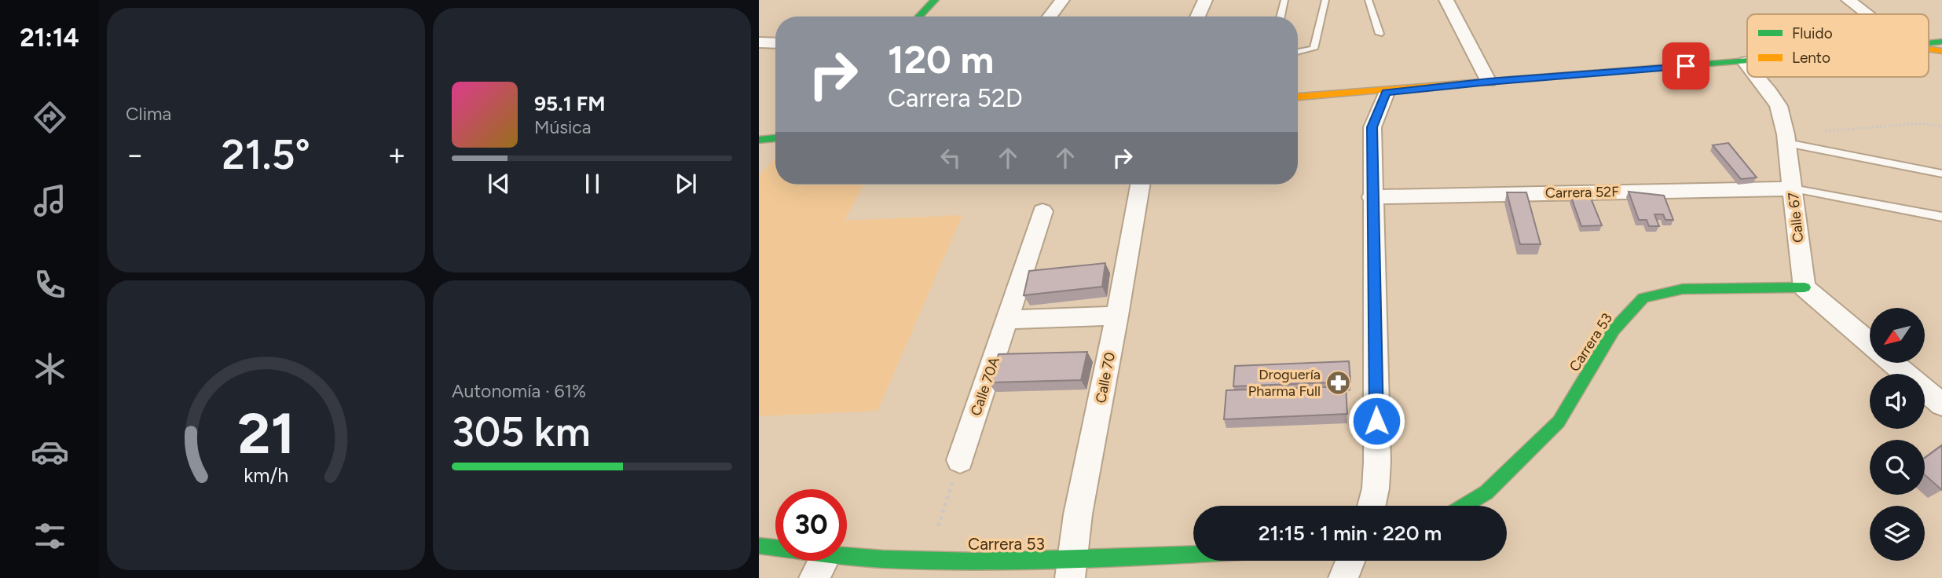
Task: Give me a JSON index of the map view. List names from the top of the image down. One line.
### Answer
{"streets":{"main road":["Carrera 53"],"street":["Carrera 52F","Calle 67","Calle 70","Calle 70A"]},"crossings":[["Carrera 52F","Calle 67"],["Calle 67","Carrera 53"],["Carrera 53","Calle 70"]],"places":{"pharmacy":["Droguería Pharma Full"]},"legend":["Fluido","Lento"],"north":"bottom left","page":{"tabs":"21:14","tile":["Clima",["Autonomía · 61%","305 km"]],"turn":["120 m","Carrera 52D"],"song":["95.1 FM","Música"],"heat":["−","21.5°","+"],"limit":"30","trip":"21:15 · 1 min · 220 m","gauge":["21","km/h"]}}
